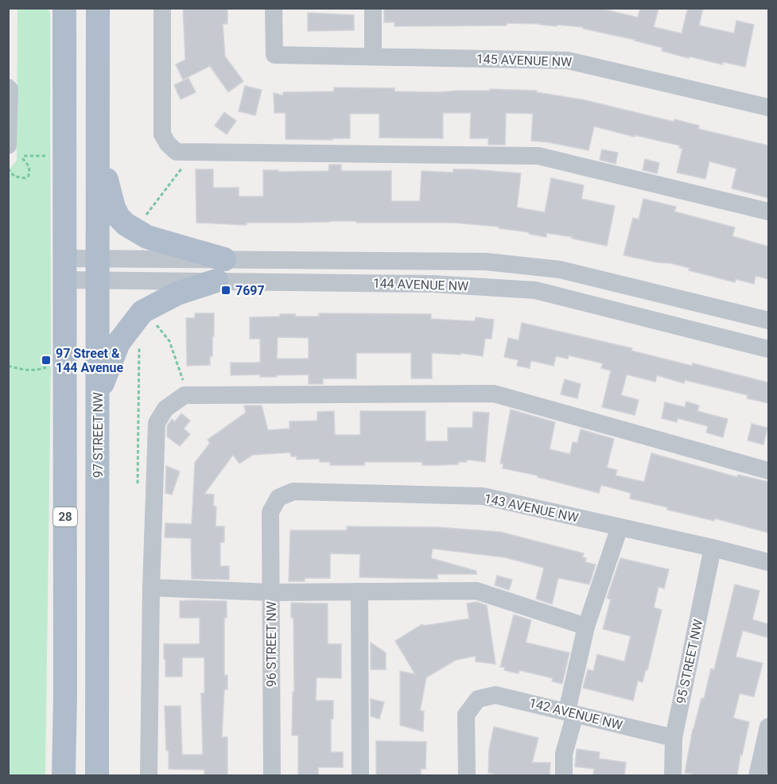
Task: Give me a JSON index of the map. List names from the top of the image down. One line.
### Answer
{"streets":{"main road":["97 STREET NW","28"],"street":["145 AVENUE NW","144 AVENUE NW","143 AVENUE NW","96 STREET NW","95 STREET NW","142 AVENUE NW"]},"crossings":[["144 AVENUE NW","97 STREET NW"],["144 AVENUE NW","28"],["143 AVENUE NW","96 STREET NW"],["143 AVENUE NW","95 STREET NW"],["95 STREET NW","142 AVENUE NW"]],"places":{"transit":["7697","97 Street & 144 Avenue"]}}
